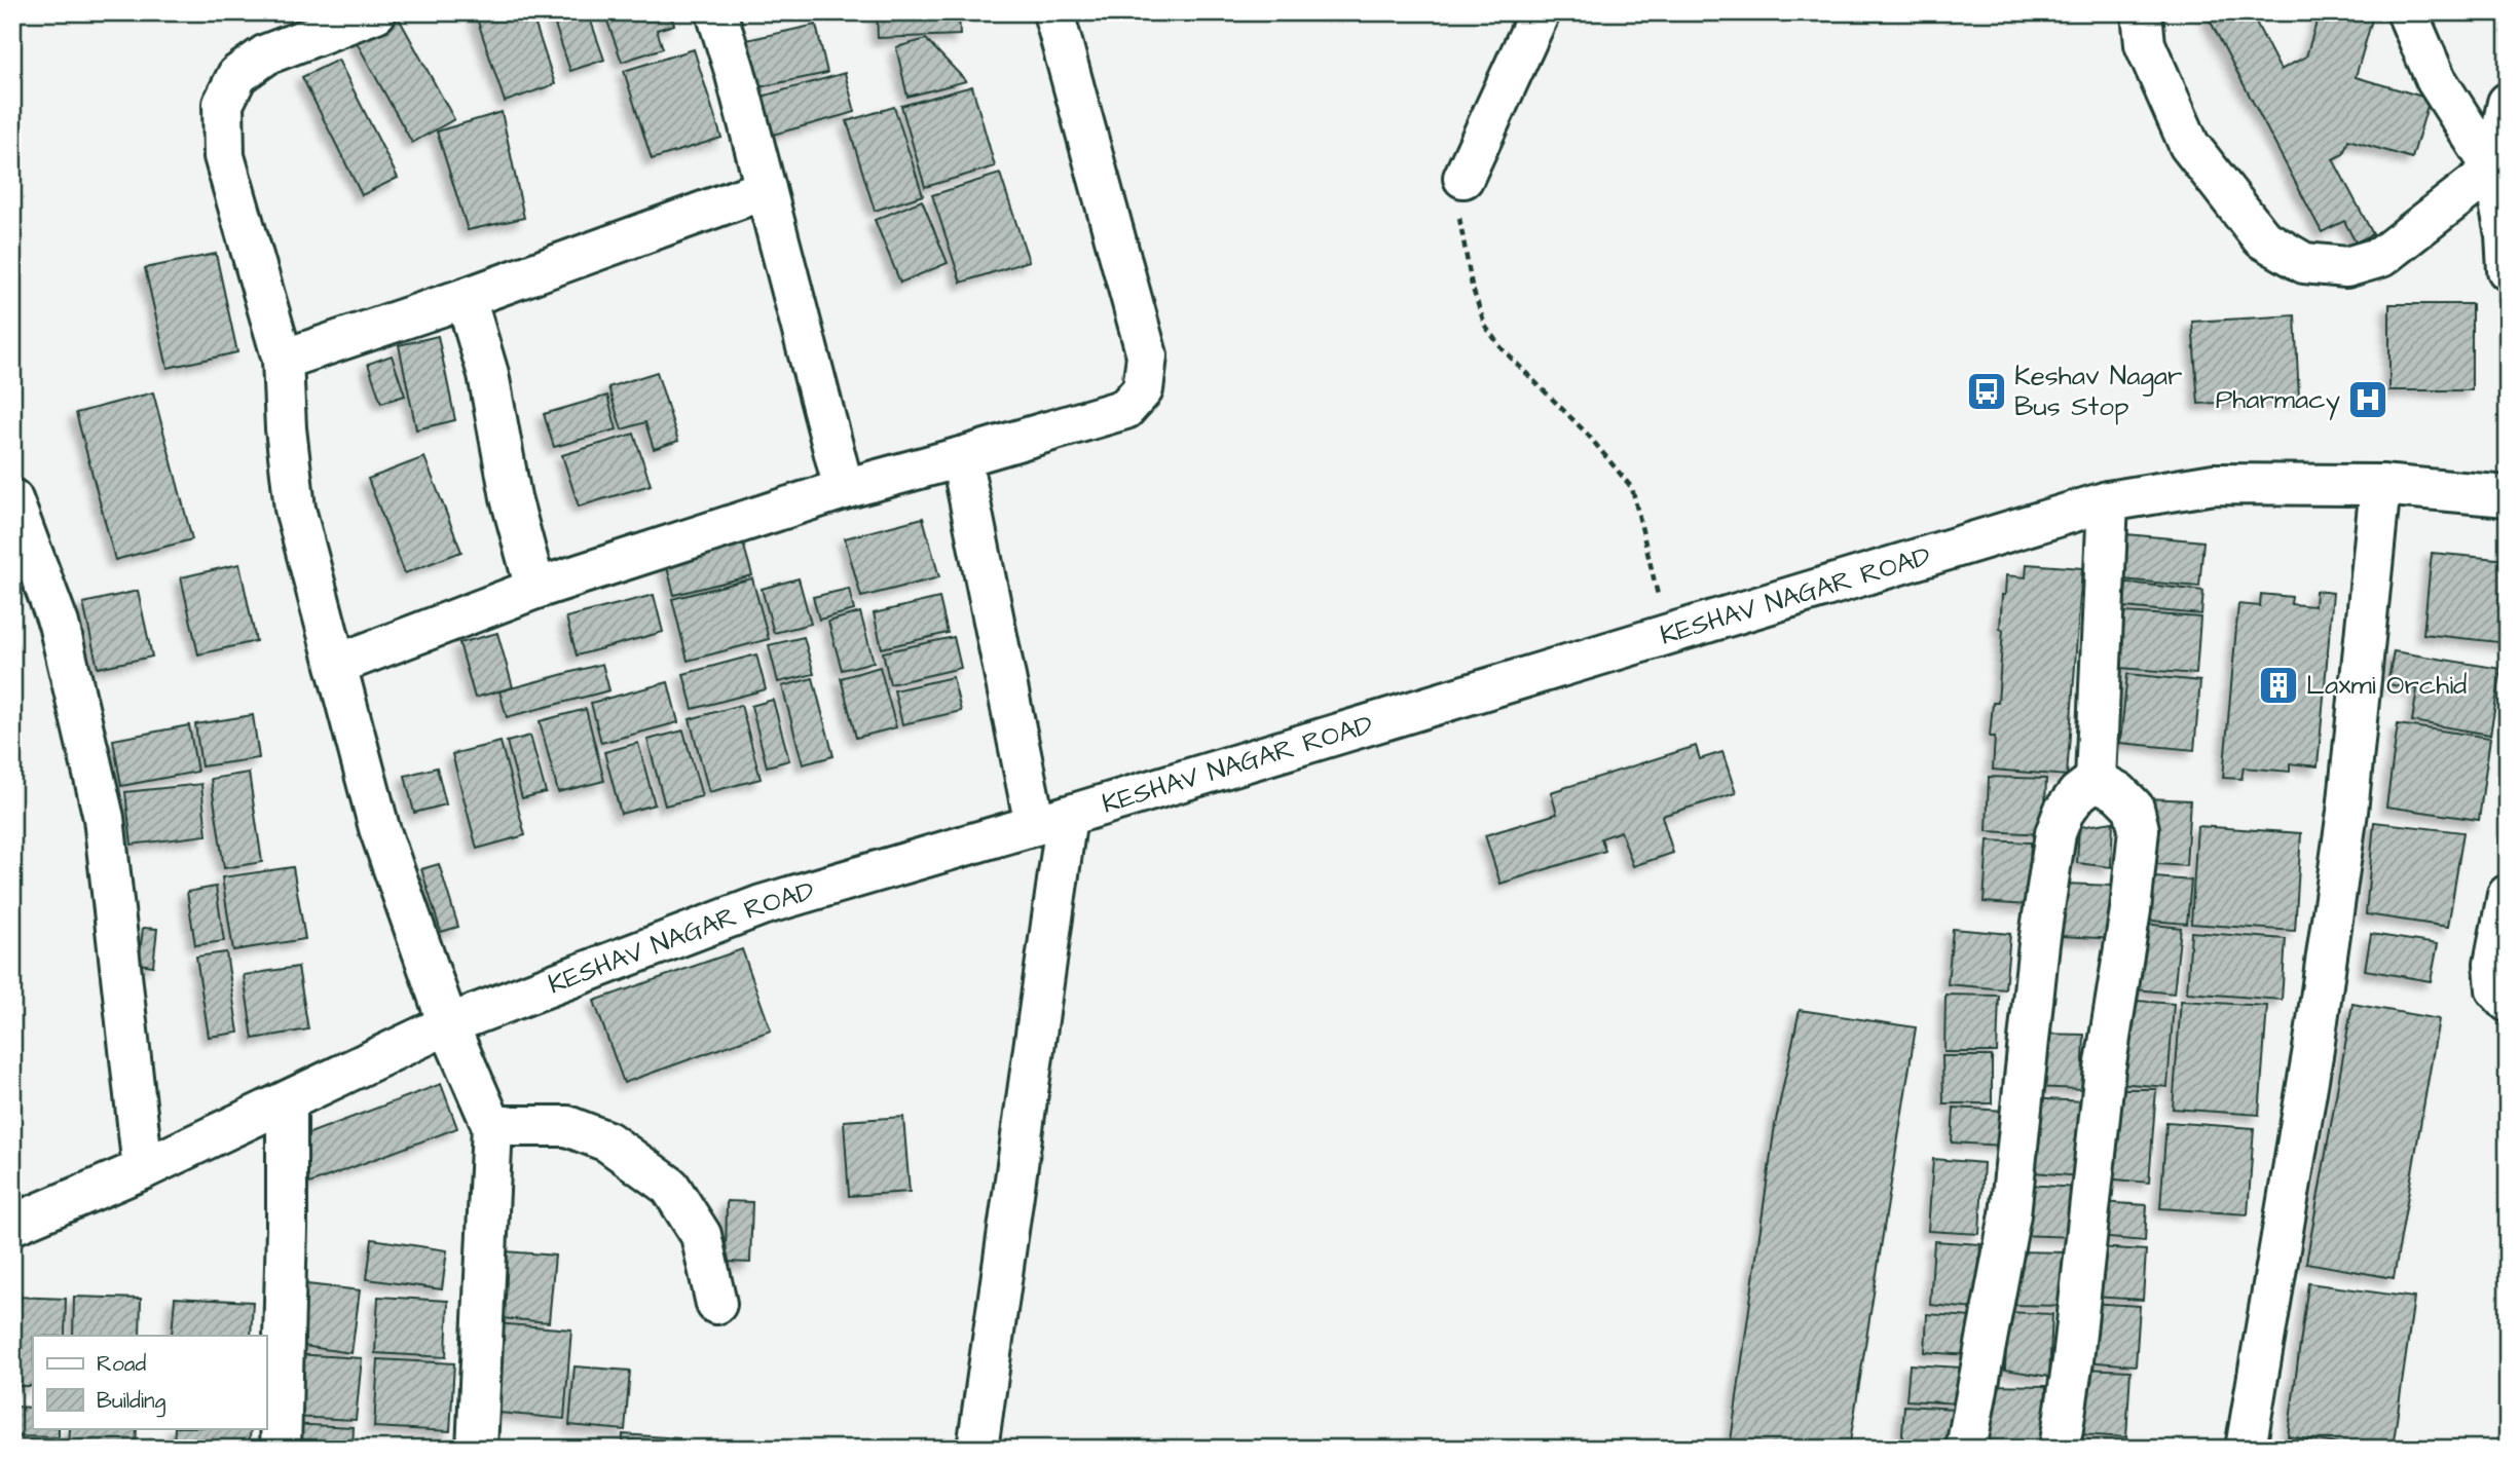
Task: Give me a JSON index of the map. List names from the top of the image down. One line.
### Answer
{"streets":{"street":["KESHAV NAGAR ROAD"]},"places":{"bus stop":["Keshav Nagar Bus Stop"],"hospital":["Pharmacy"],"building":["Laxmi Orchid"]},"legend":["Road","Building"]}
